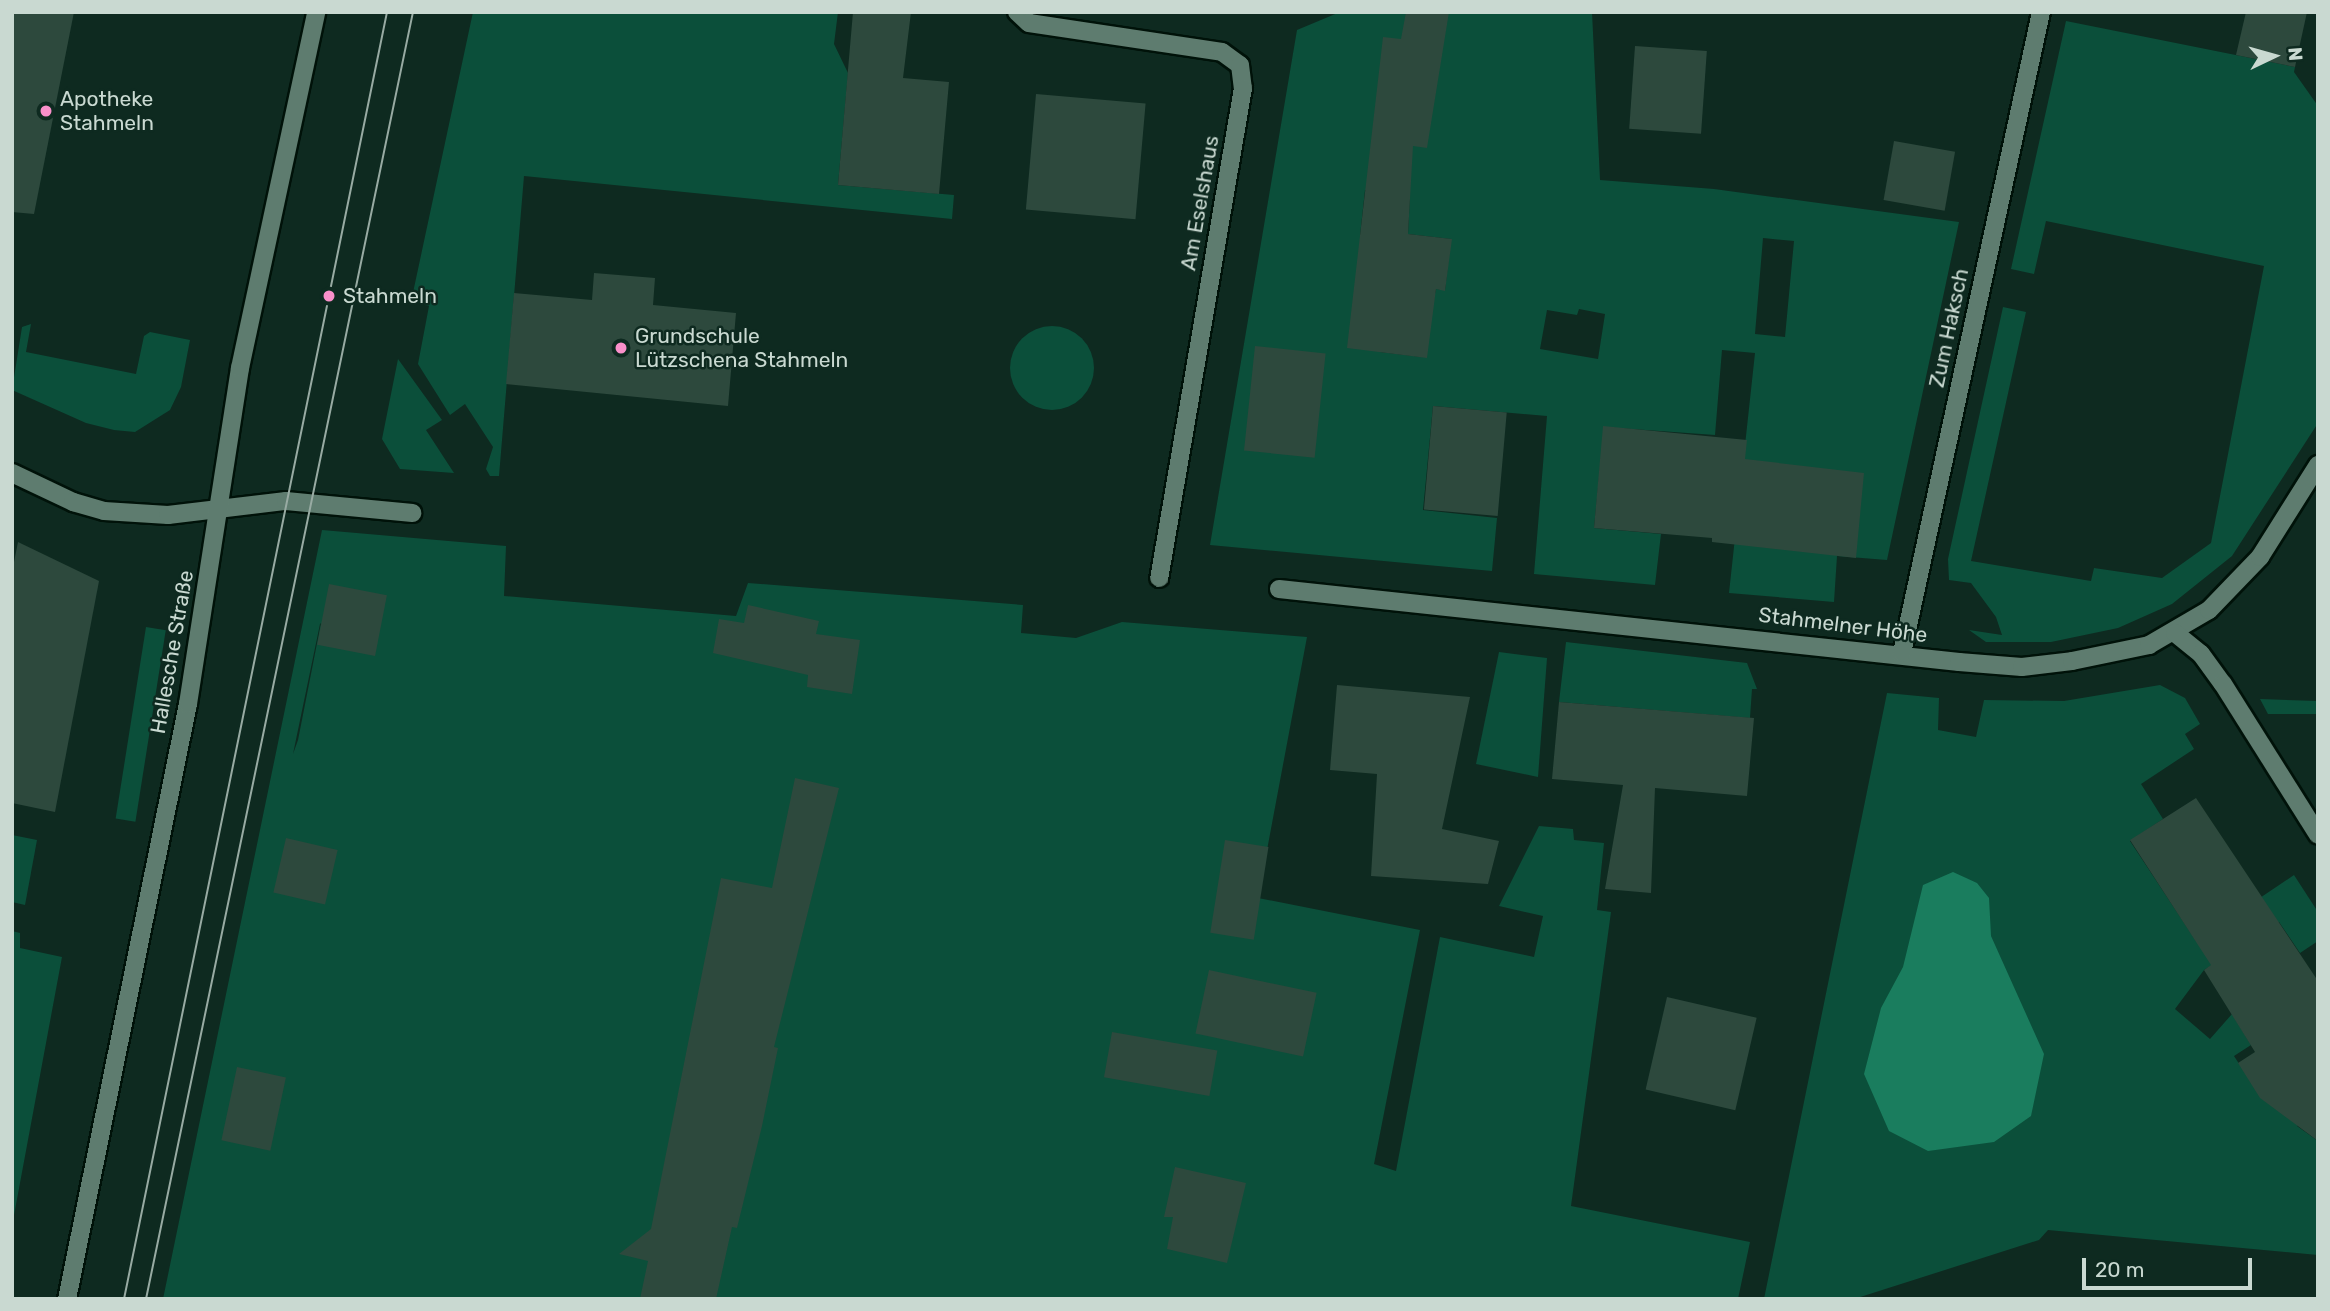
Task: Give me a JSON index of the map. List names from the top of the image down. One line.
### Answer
{"streets":{"street":["Am Eselshaus","Zum Haksch","Stahmelner Höhe","Hallesche Straße"]},"crossings":[["Zum Haksch","Stahmelner Höhe"]],"places":["Apotheke Stahmeln","Stahmeln","Grundschule Lützschena Stahmeln"],"scale_bar":"20 m","north":"right"}
